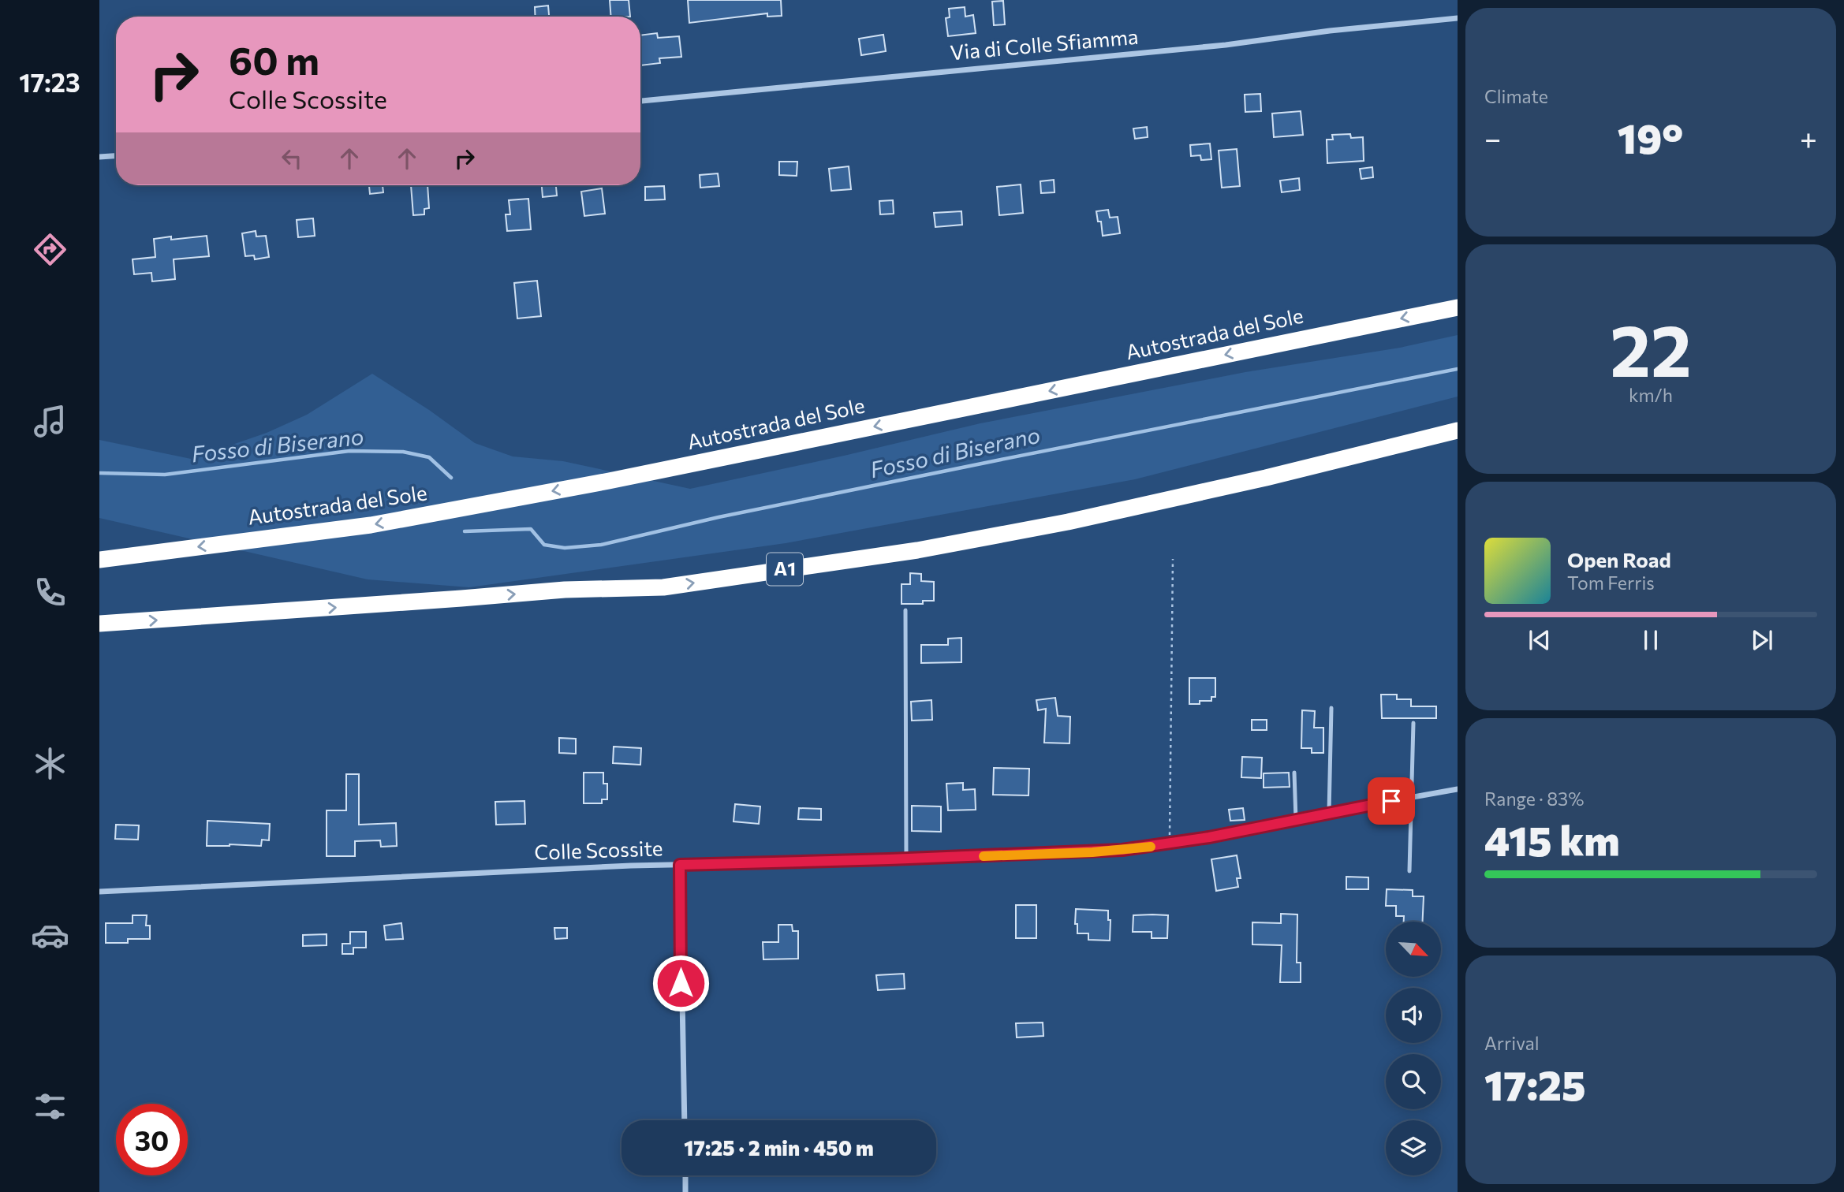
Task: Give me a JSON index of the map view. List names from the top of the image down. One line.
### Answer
{"streets":{"highway":["Autostrada del Sole","A1"],"street":["Via di Colle Sfiamma","Colle Scossite"]},"water":["Fosso di Biserano"],"north":"bottom right","page":{"tabs":"17:23","tile":["Climate",["22","km/h"],["Range · 83%","415 km"],["Arrival","17:25"]],"turn":["60 m","Colle Scossite"],"heat":["−","19°","+"],"song":["Open Road","Tom Ferris"],"limit":"30","trip":"17:25 · 2 min · 450 m"}}
